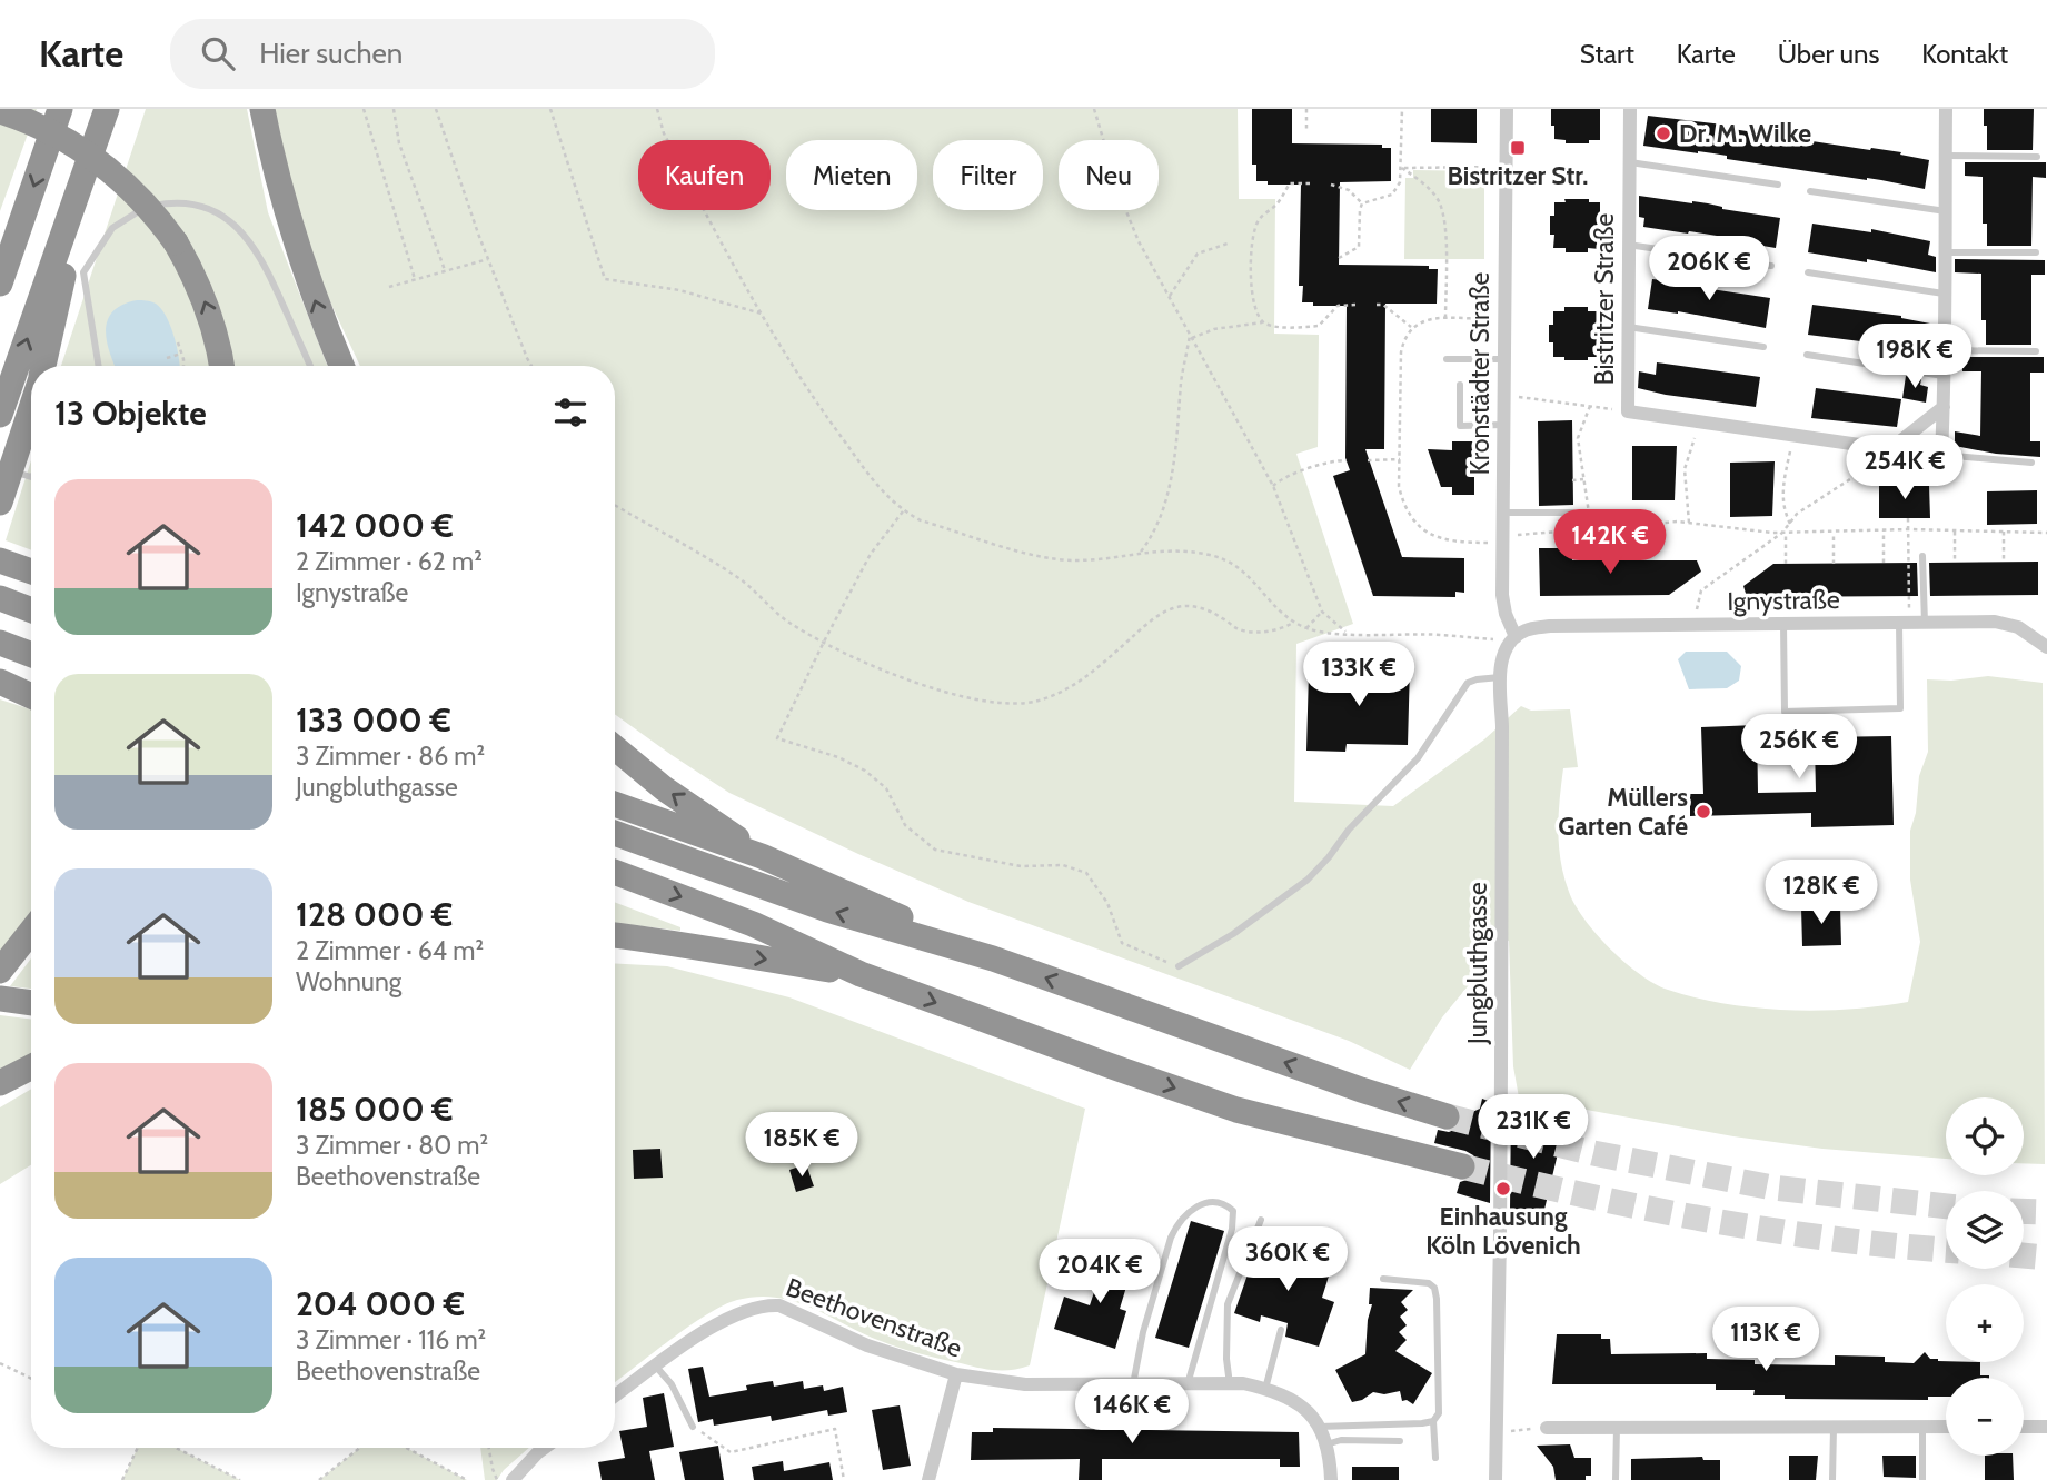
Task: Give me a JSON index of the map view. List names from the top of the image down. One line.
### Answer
{"streets":{"street":["Bistritzer Straße","Kronstädter Straße","Ignystraße","Jungbluthgasse","Beethovenstraße"]},"crossings":[["Kronstädter Straße","Ignystraße"],["Kronstädter Straße","Jungbluthgasse"],["Ignystraße","Jungbluthgasse"]],"places":{"other":["Dr. M. Wilke","Müllers Garten Café","Einhausung Köln Lövenich"],"transit":["Bistritzer Str."]},"page":{"header":"Karte","search":"Hier suchen","nav":["Start","Karte","Über uns","Kontakt"],"chip":["Kaufen","Mieten","Filter","Neu"],"price":["206K €","198K €","254K €","142K €","133K €","256K €","128K €","231K €","185K €","360K €","204K €","113K €","146K €"],"heading":"13 Objekte","list":[{"name":"142 000 €","note":"2 Zimmer · 62 m² · Ignystraße"},{"name":"133 000 €","note":"3 Zimmer · 86 m² · Jungbluthgasse"},{"name":"128 000 €","note":"2 Zimmer · 64 m² · Wohnung"},{"name":"185 000 €","note":"3 Zimmer · 80 m² · Beethovenstraße"},{"name":"204 000 €","note":"3 Zimmer · 116 m² · Beethovenstraße"}],"map_buttons":["+","−"]}}
